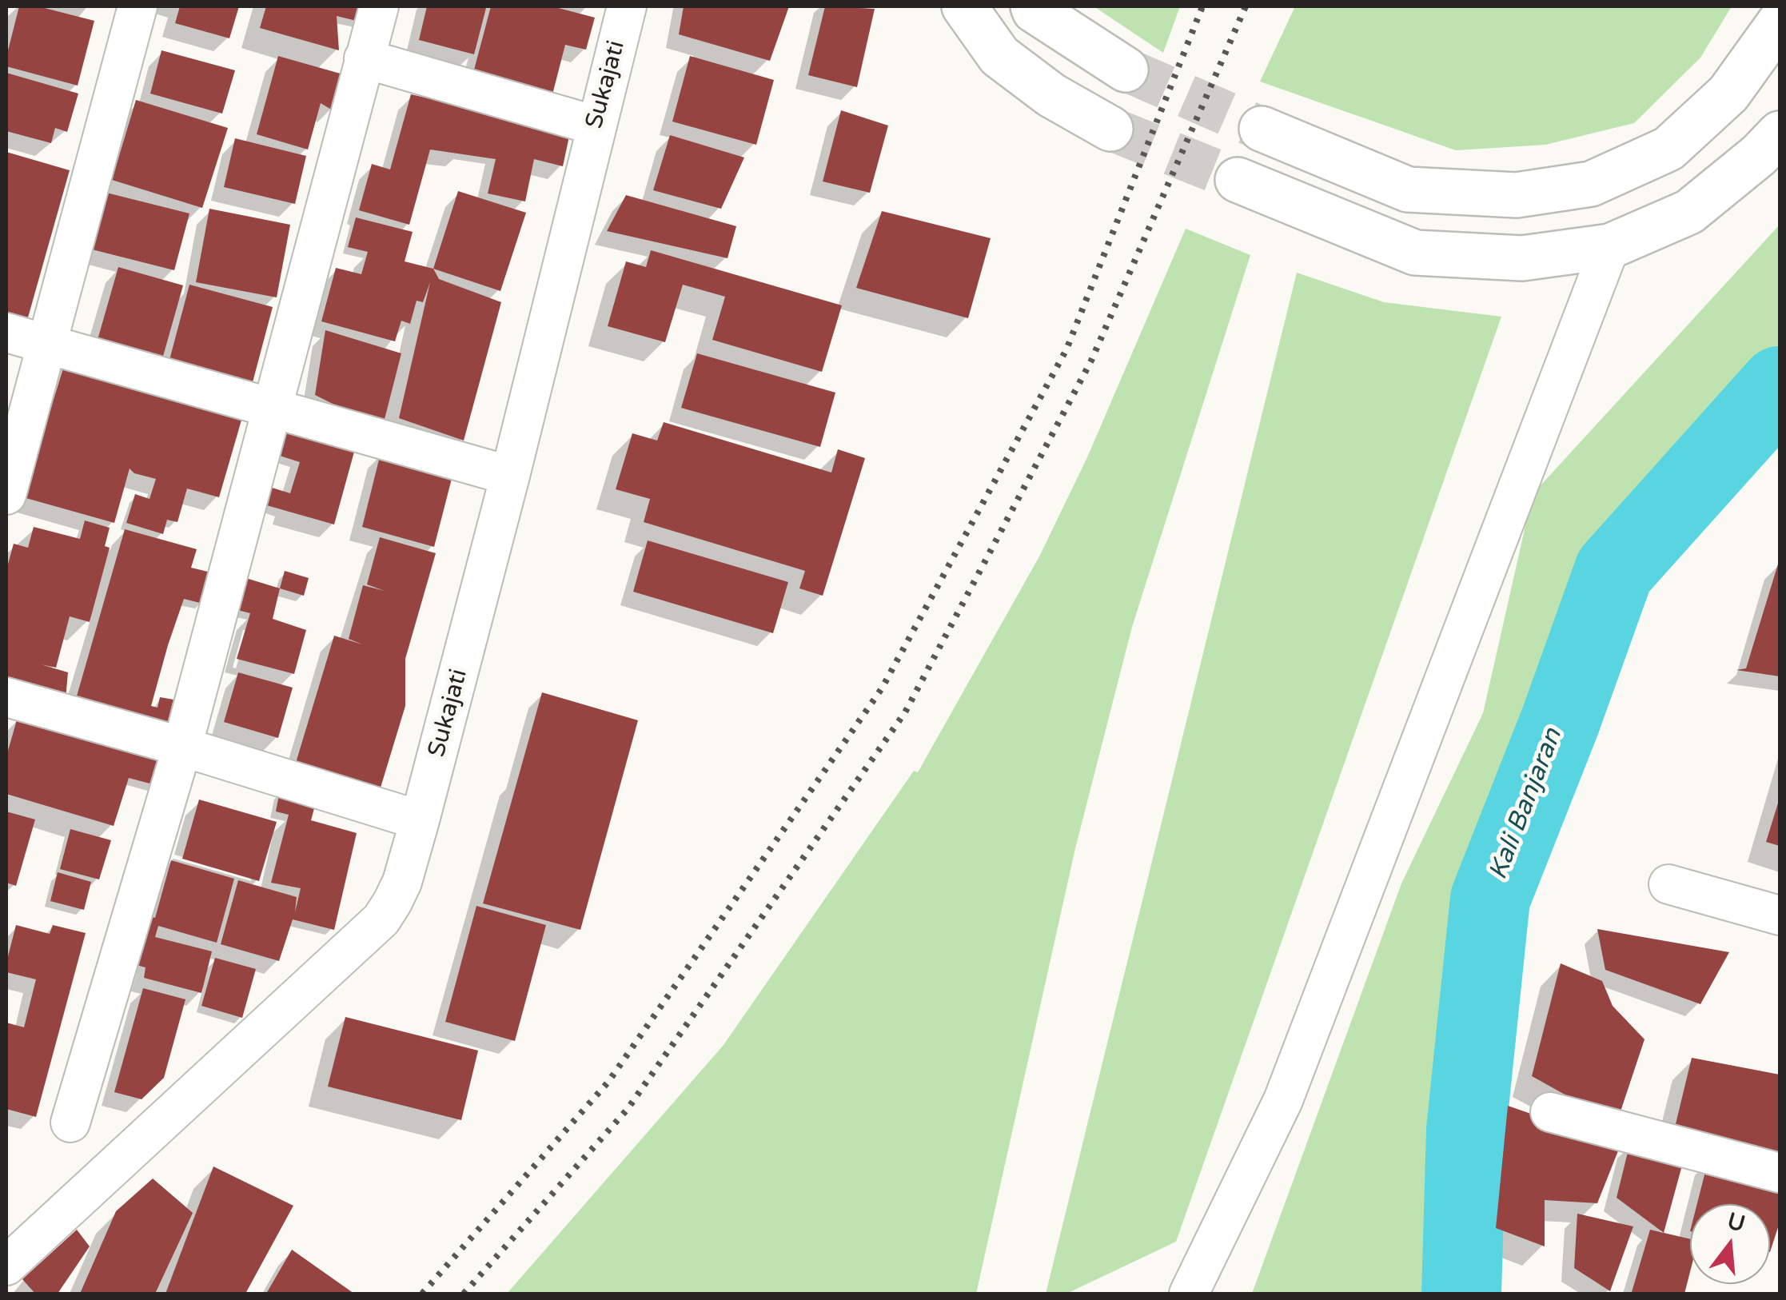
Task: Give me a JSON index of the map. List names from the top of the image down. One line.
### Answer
{"streets":{"street":["Sukajati"]},"water":["Kali Banjaran"],"north":"top"}
